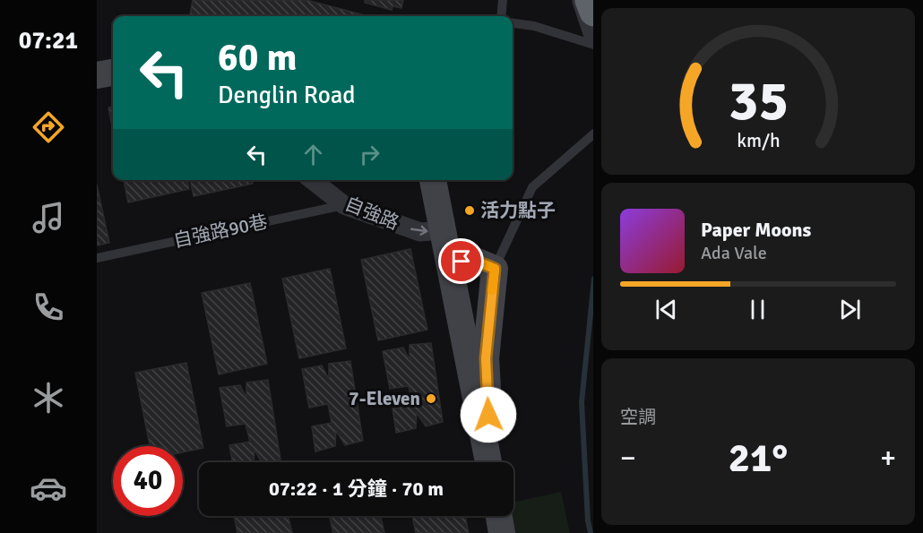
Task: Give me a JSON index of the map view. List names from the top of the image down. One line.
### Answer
{"streets":{"street":["自強路"],"lane":["自強路90巷"]},"crossings":[["自強路","自強路90巷"]],"one_way":["自強路"],"places":["活力點子","7-Eleven"],"page":{"tabs":"07:21","turn":["60 m","Denglin Road"],"song":["Paper Moons","Ada Vale"],"tile":"空調","heat":["−","21°","+"],"limit":"40","trip":"07:22 · 1 分鐘 · 70 m","gauge":["35","km/h"]}}
